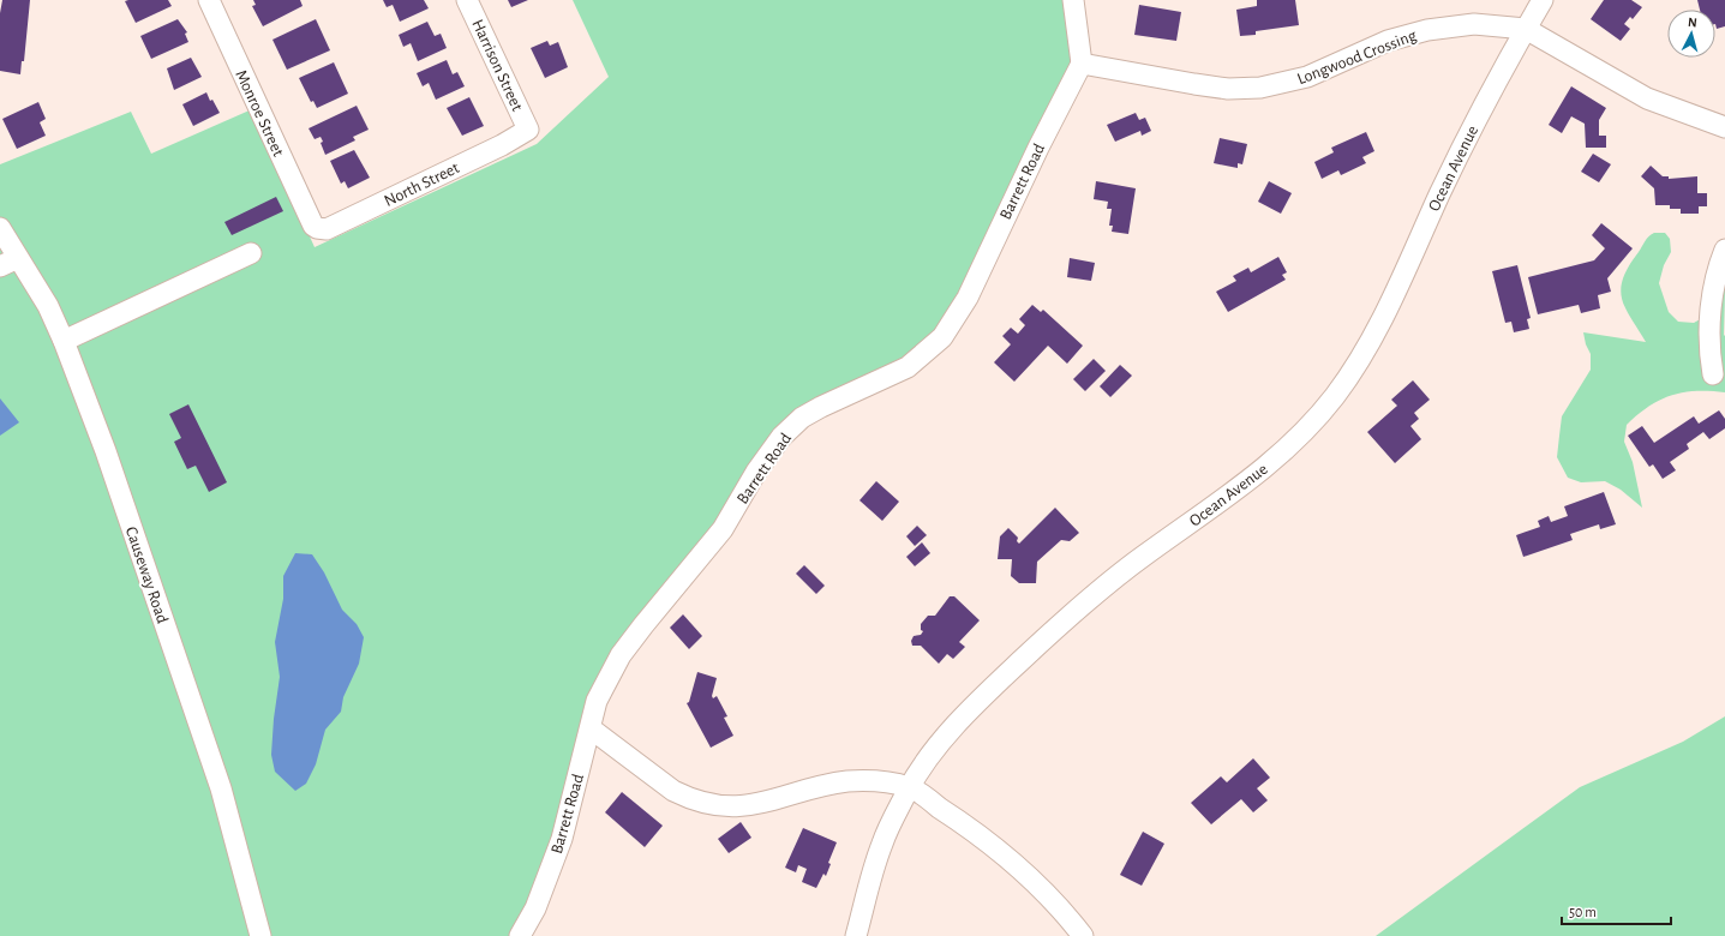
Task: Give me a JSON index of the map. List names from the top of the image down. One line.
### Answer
{"streets":{"street":["Longwood Crossing","Harrison Street","Monroe Street","Ocean Avenue","Barrett Road","North Street","Causeway Road"]},"crossings":[["Longwood Crossing","Ocean Avenue"],["Longwood Crossing","Barrett Road"],["Harrison Street","North Street"],["Monroe Street","North Street"]],"scale_bar":"50 m","north":"top"}
